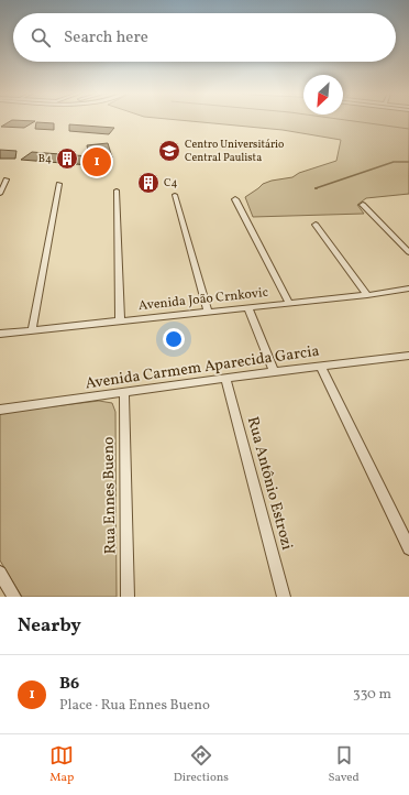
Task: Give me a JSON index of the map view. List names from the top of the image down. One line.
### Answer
{"streets":{"street":["Avenida João Crnkovic","Avenida Carmem Aparecida Garcia","Rua Antônio Estrozi","Rua Ennes Bueno"]},"crossings":[["Avenida Carmem Aparecida Garcia","Rua Antônio Estrozi"],["Avenida Carmem Aparecida Garcia","Rua Ennes Bueno"]],"places":{"school or university":["Centro Universitário Central Paulista"],"building":["B4","C4"]},"north":"bottom left","page":{"search":"Search here","pins":"1","heading":"Nearby","list":[{"mark":"1","name":"B6","note":"Place · Rua Ennes Bueno","value":"330 m"}],"nav":["Map","Directions","Saved"]}}
